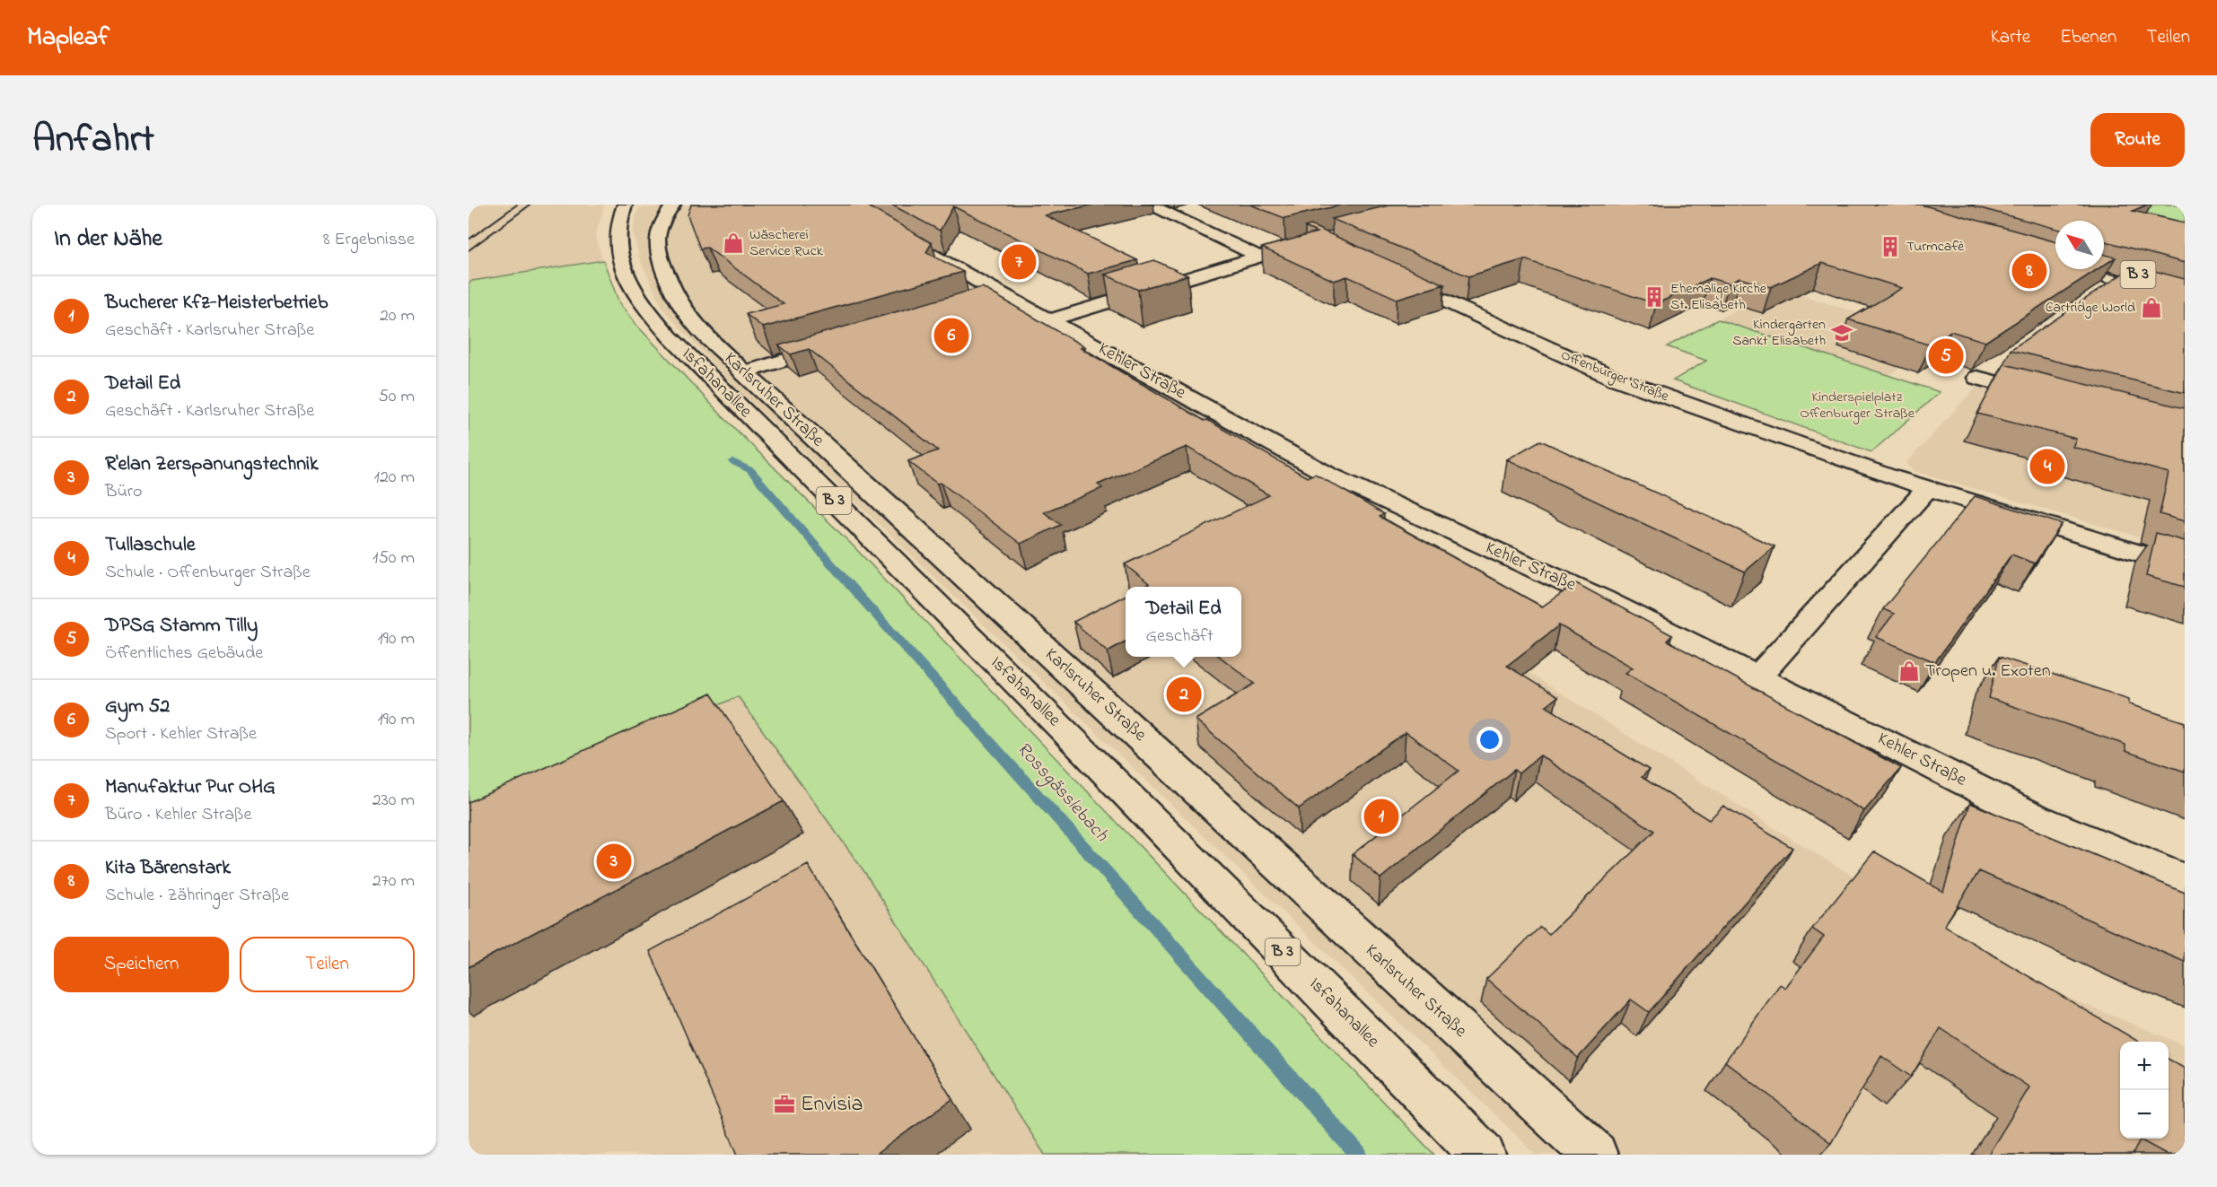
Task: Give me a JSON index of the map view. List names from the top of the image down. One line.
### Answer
{"streets":{"main road":["B 3","Kehler Straße","Offenburger Straße","Isfahanallee","Karlsruher Straße"]},"water":["Rossgässlebach"],"parks":["Kinderspielplatz Offenburger Straße"],"places":{"shop":["Wäscherei Service Ruck","Cartridge World","Tropen u. Exoten"],"building":["Turmcafè","Ehemalige Kirche St. Elisabeth"],"school or university":["Kindergarten Sankt Elisabeth"],"office":["Envisia"]},"north":"top left","page":{"header":"Mapleaf","nav":["Karte","Ebenen","Teilen"],"title":"Anfahrt","buttons":["Route",["Speichern","Teilen"]],"heading":["In der Nähe","8 Ergebnisse"],"pins":["7","8","6","5","4","2","1","3"],"list":[{"mark":"1","name":"Bucherer Kfz-Meisterbetrieb","note":"Geschäft · Karlsruher Straße","value":"20 m"},{"mark":"2","name":"Detail Ed","note":"Geschäft · Karlsruher Straße","value":"50 m"},{"mark":"3","name":"R'elan Zerspanungstechnik","note":"Büro","value":"120 m"},{"mark":"4","name":"Tullaschule","note":"Schule · Offenburger Straße","value":"150 m"},{"mark":"5","name":"DPSG Stamm Tilly","note":"Öffentliches Gebäude","value":"190 m"},{"mark":"6","name":"Gym 52","note":"Sport · Kehler Straße","value":"190 m"},{"mark":"7","name":"Manufaktur Pur OHG","note":"Büro · Kehler Straße","value":"230 m"},{"mark":"8","name":"Kita Bärenstark","note":"Schule · Zähringer Straße","value":"270 m"}],"popup":["Detail Ed","Geschäft"],"map_buttons":["+","−"]}}
